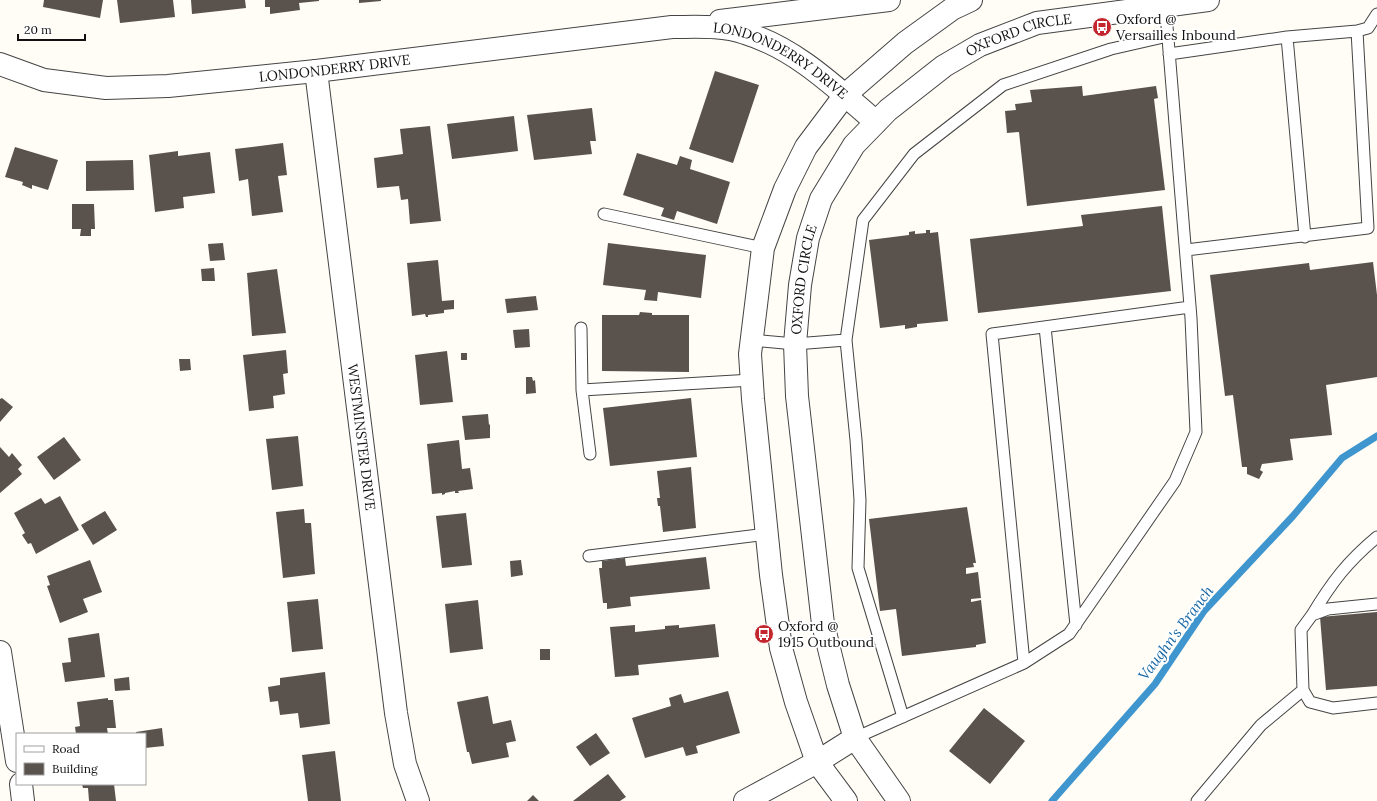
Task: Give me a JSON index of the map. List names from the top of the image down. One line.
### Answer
{"streets":{"street":["OXFORD CIRCLE","LONDONDERRY DRIVE","WESTMINSTER DRIVE"]},"crossings":[["OXFORD CIRCLE","LONDONDERRY DRIVE"],["LONDONDERRY DRIVE","WESTMINSTER DRIVE"]],"water":["Vaughn's Branch"],"places":{"bus stop":["Oxford @ Versailles Inbound","Oxford @ 1915 Outbound"]},"legend":["Road","Building"],"scale_bar":"20 m"}
